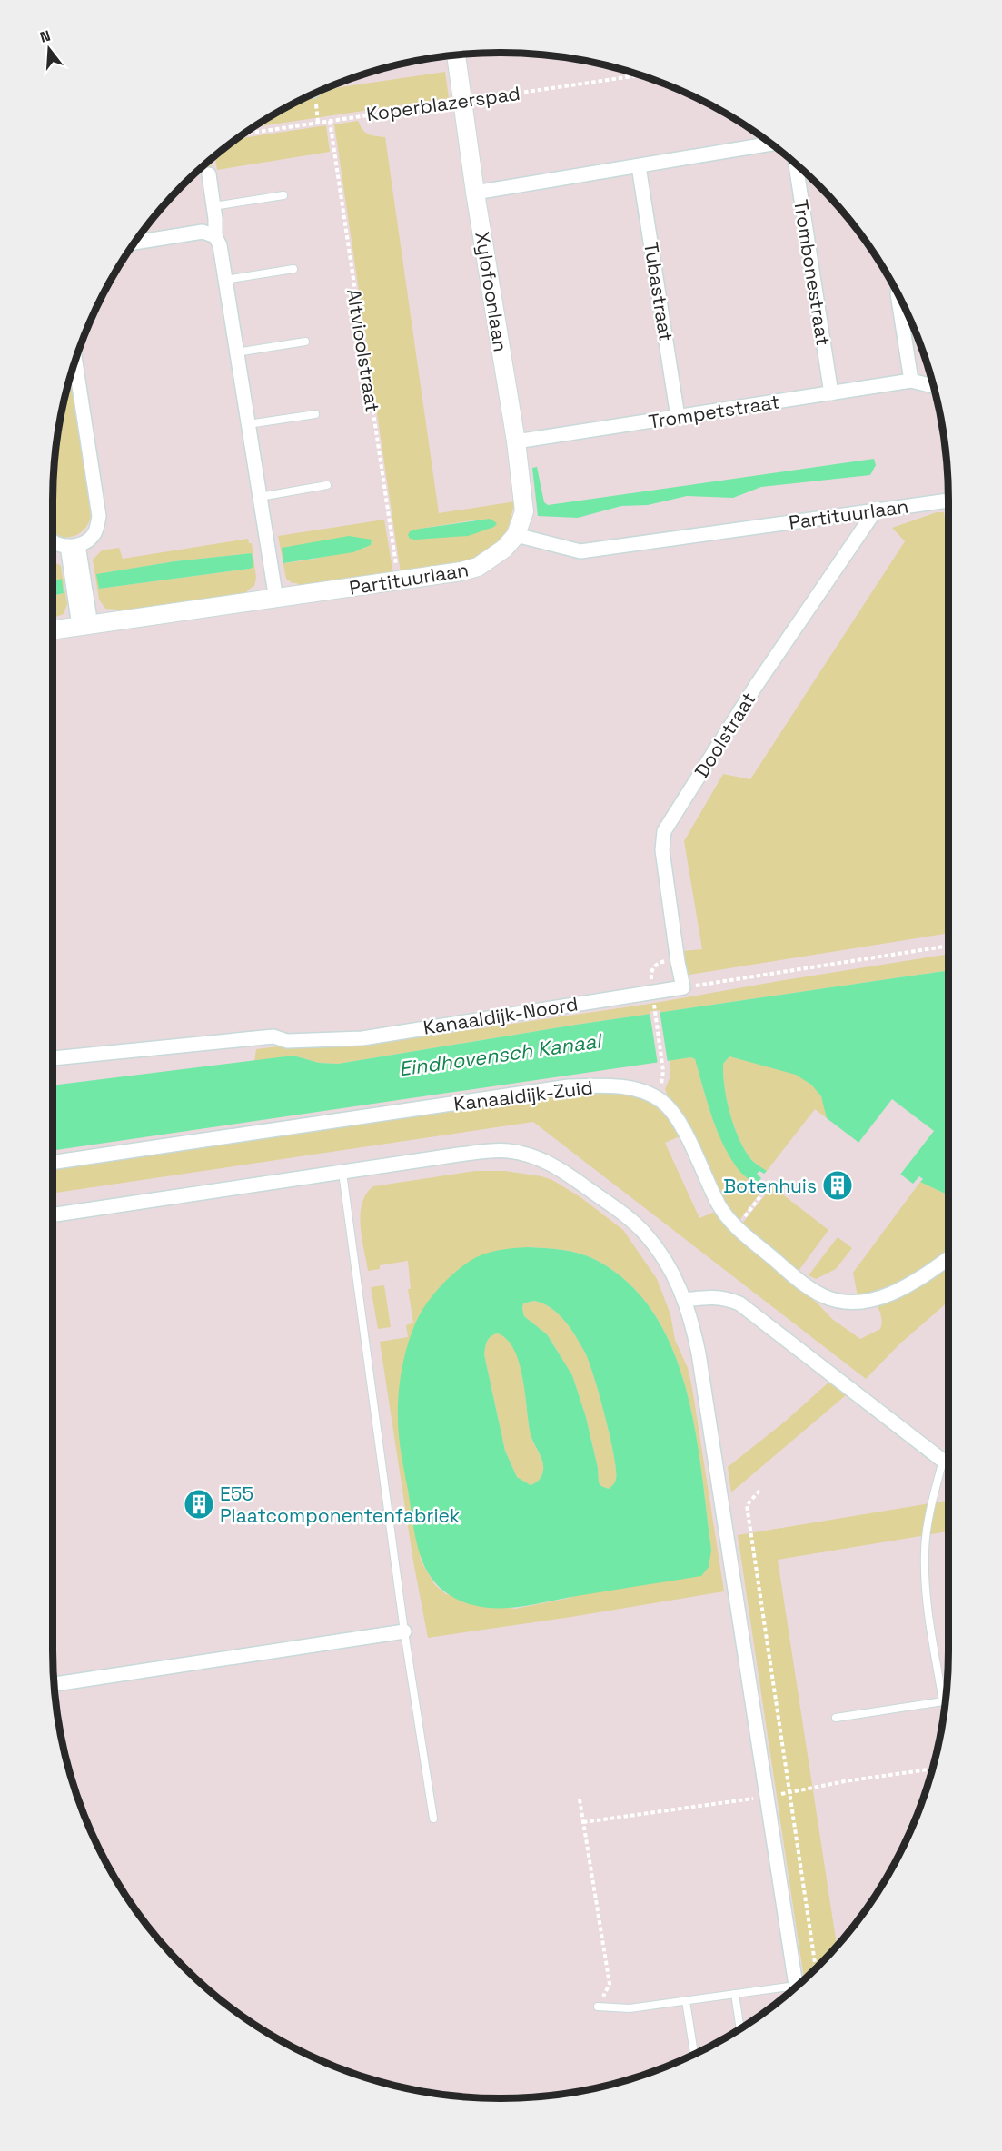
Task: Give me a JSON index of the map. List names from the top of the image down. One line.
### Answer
{"streets":{"street":["Trombonestraat","Xylofoonlaan","Tubastraat","Trompetstraat","Partituurlaan","Doolstraat","Kanaaldijk-Noord","Kanaaldijk-Zuid"],"path":["Koperblazerspad","Altvioolstraat"]},"crossings":[["Koperblazerspad","Xylofoonlaan"],["Koperblazerspad","Altvioolstraat"],["Trombonestraat","Trompetstraat"],["Xylofoonlaan","Trompetstraat"],["Xylofoonlaan","Partituurlaan"],["Tubastraat","Trompetstraat"],["Altvioolstraat","Partituurlaan"],["Partituurlaan","Doolstraat"],["Doolstraat","Kanaaldijk-Noord"]],"water":["Eindhovensch Kanaal"],"places":{"building":["Botenhuis","E55 Plaatcomponentenfabriek"]},"north":"top"}
